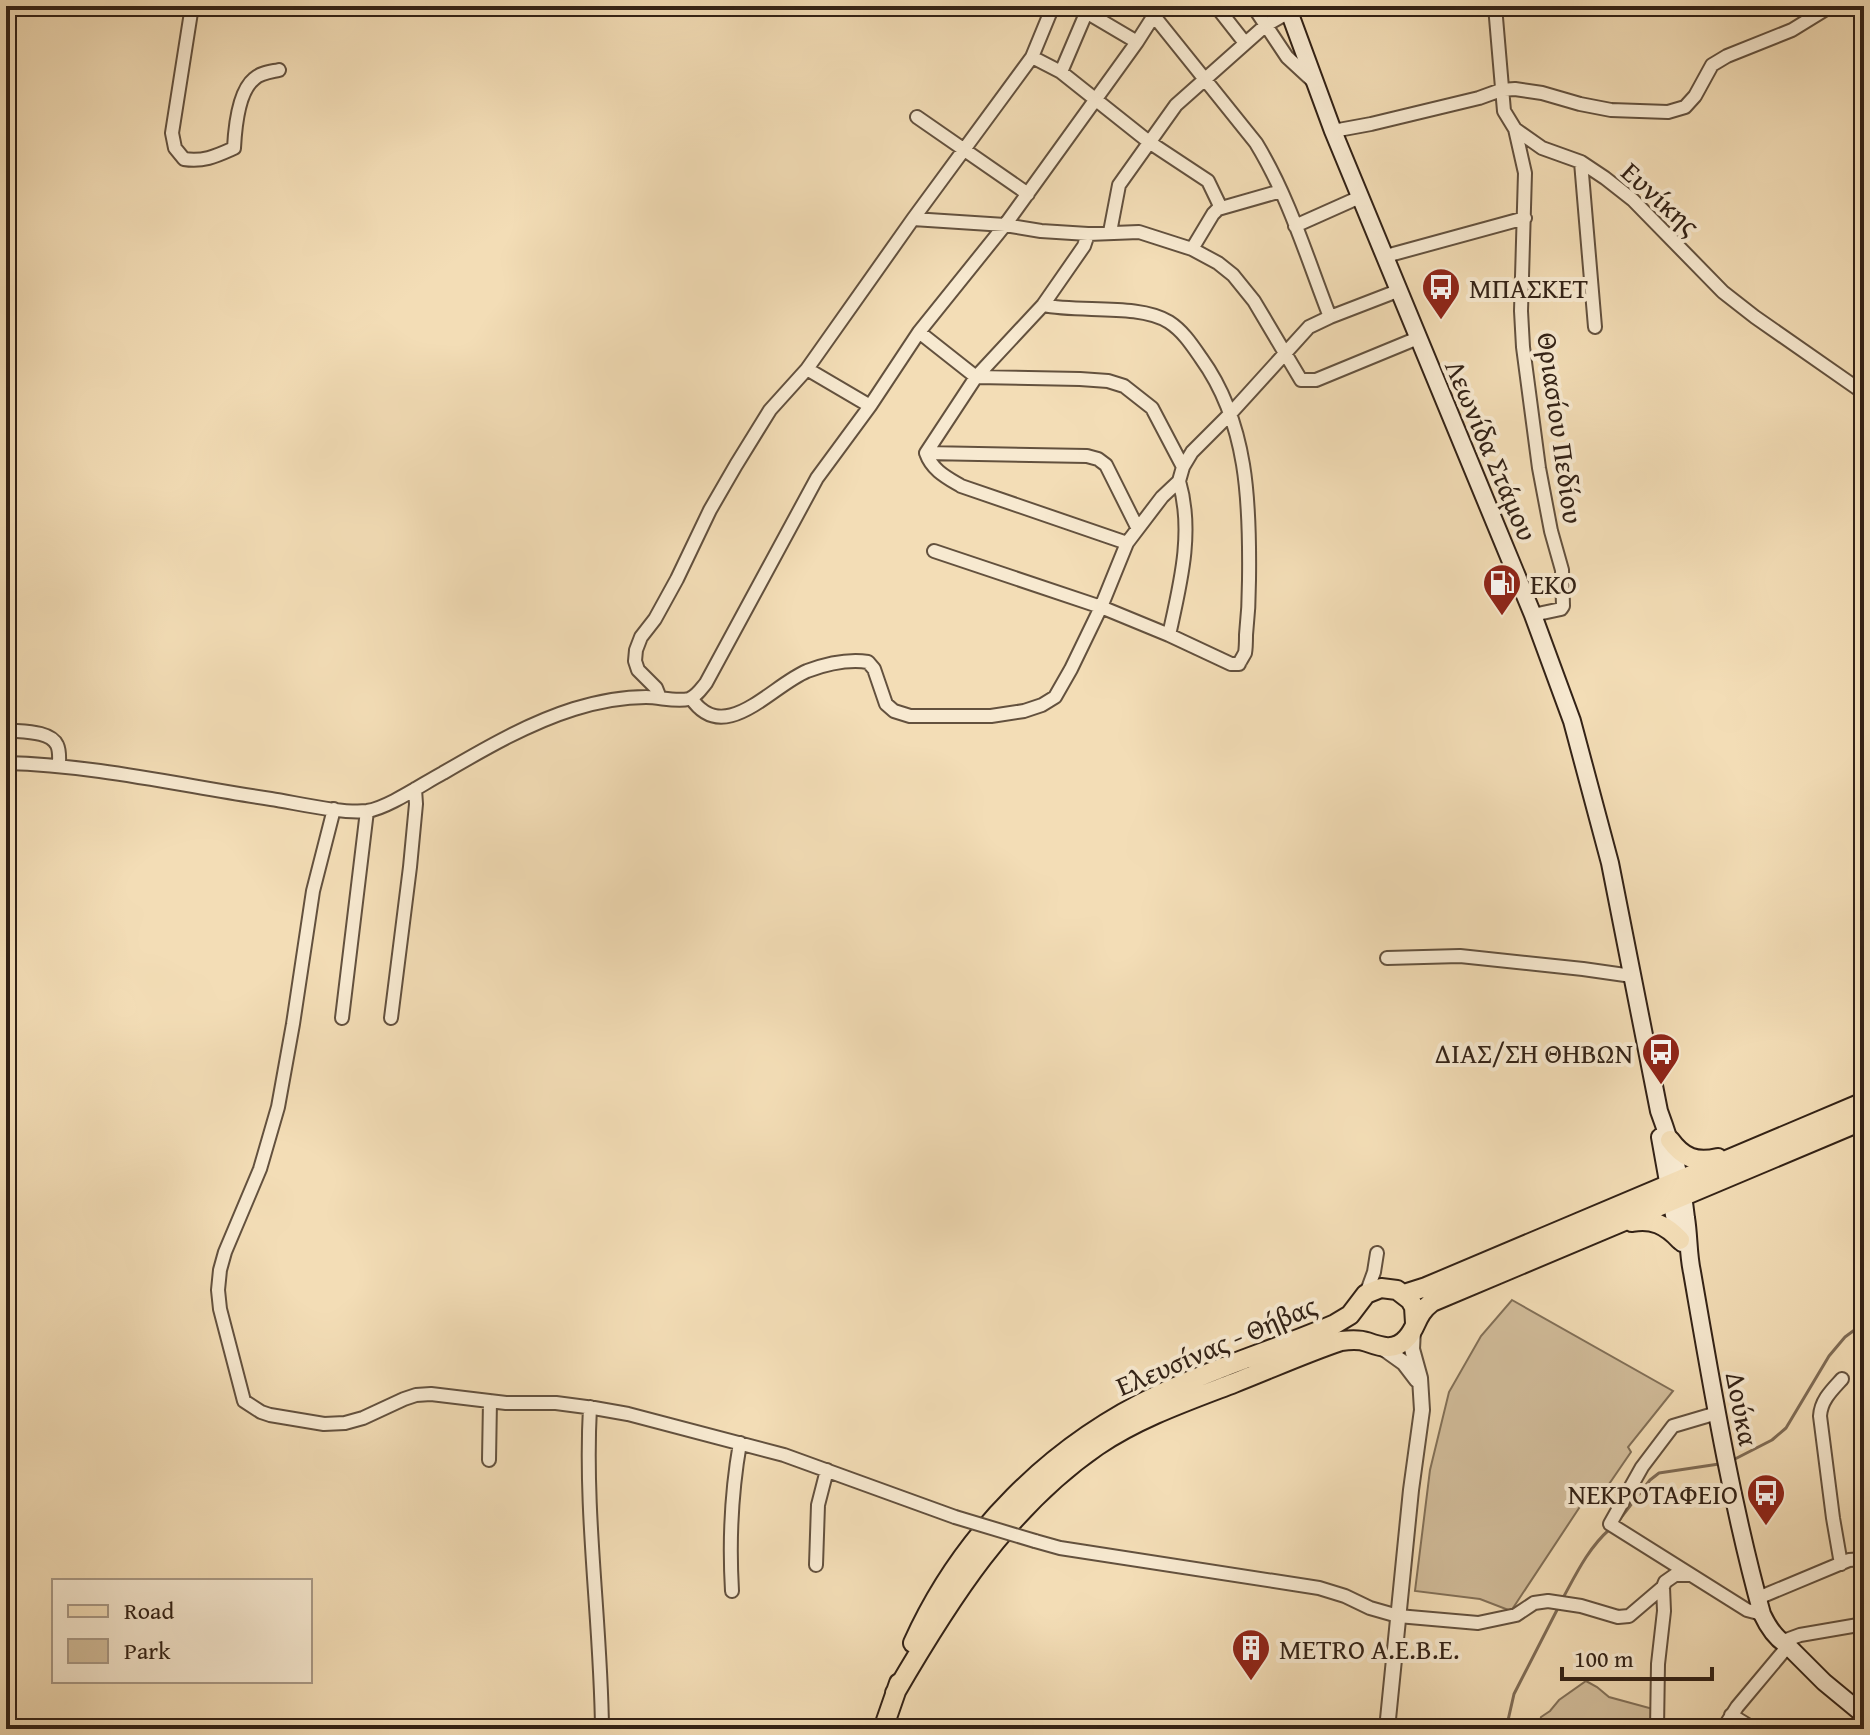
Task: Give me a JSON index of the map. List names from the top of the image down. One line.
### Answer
{"streets":{"main road":["Λεωνίδα Στάμου","Ελευσίνας - Θήβας","Δούκα"],"street":["Ευνίκης","Θριασίου Πεδίου"]},"crossings":[["Ευνίκης","Θριασίου Πεδίου"],["Θριασίου Πεδίου","Λεωνίδα Στάμου"],["Λεωνίδα Στάμου","Ελευσίνας - Θήβας"],["Λεωνίδα Στάμου","Δούκα"],["Ελευσίνας - Θήβας","Δούκα"]],"places":{"bus stop":["ΜΠΑΣΚΕΤ","ΔΙΑΣ/ΣΗ ΘΗΒΩΝ","ΝΕΚΡΟΤΑΦΕΙΟ"],"fuel station":["EKO"],"building":["METRO Α.Ε.Β.Ε."]},"legend":["Road","Park"],"scale_bar":"100 m"}
